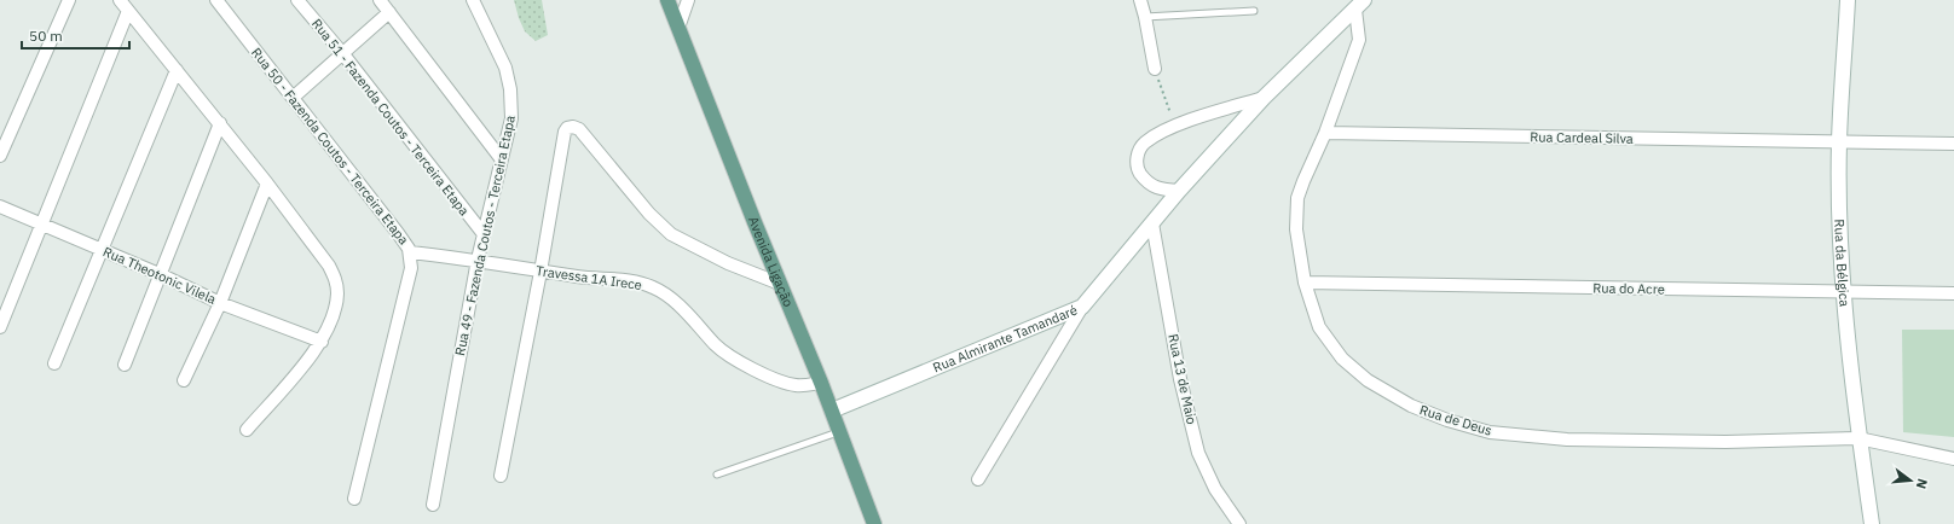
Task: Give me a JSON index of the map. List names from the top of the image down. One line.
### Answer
{"streets":{"main road":["Avenida Ligação","Rua da Bélgica","Rua Almirante Tamandaré"],"street":["Rua 51 - Fazenda Coutos - Terceira Etapa","Rua Cardeal Silva","Rua 50 - Fazenda Coutos - Terceira Etapa","Rua 49 - Fazenda Coutos - Terceira Etapa","Rua Theotonic Vilela","Travessa 1A Irece","Rua do Acre","Rua 13 de Maio","Rua de Deus"]},"crossings":[["Rua 51 - Fazenda Coutos - Terceira Etapa","Rua 49 - Fazenda Coutos - Terceira Etapa"],["Rua Cardeal Silva","Rua da Bélgica"],["Rua Cardeal Silva","Rua de Deus"],["Rua 50 - Fazenda Coutos - Terceira Etapa","Travessa 1A Irece"],["Rua 49 - Fazenda Coutos - Terceira Etapa","Travessa 1A Irece"],["Avenida Ligação","Travessa 1A Irece"],["Avenida Ligação","Rua Almirante Tamandaré"],["Rua da Bélgica","Rua do Acre"],["Rua da Bélgica","Rua de Deus"],["Rua do Acre","Rua de Deus"],["Rua Almirante Tamandaré","Rua 13 de Maio"],["Rua Almirante Tamandaré","Rua de Deus"]],"scale_bar":"50 m","north":"right"}
